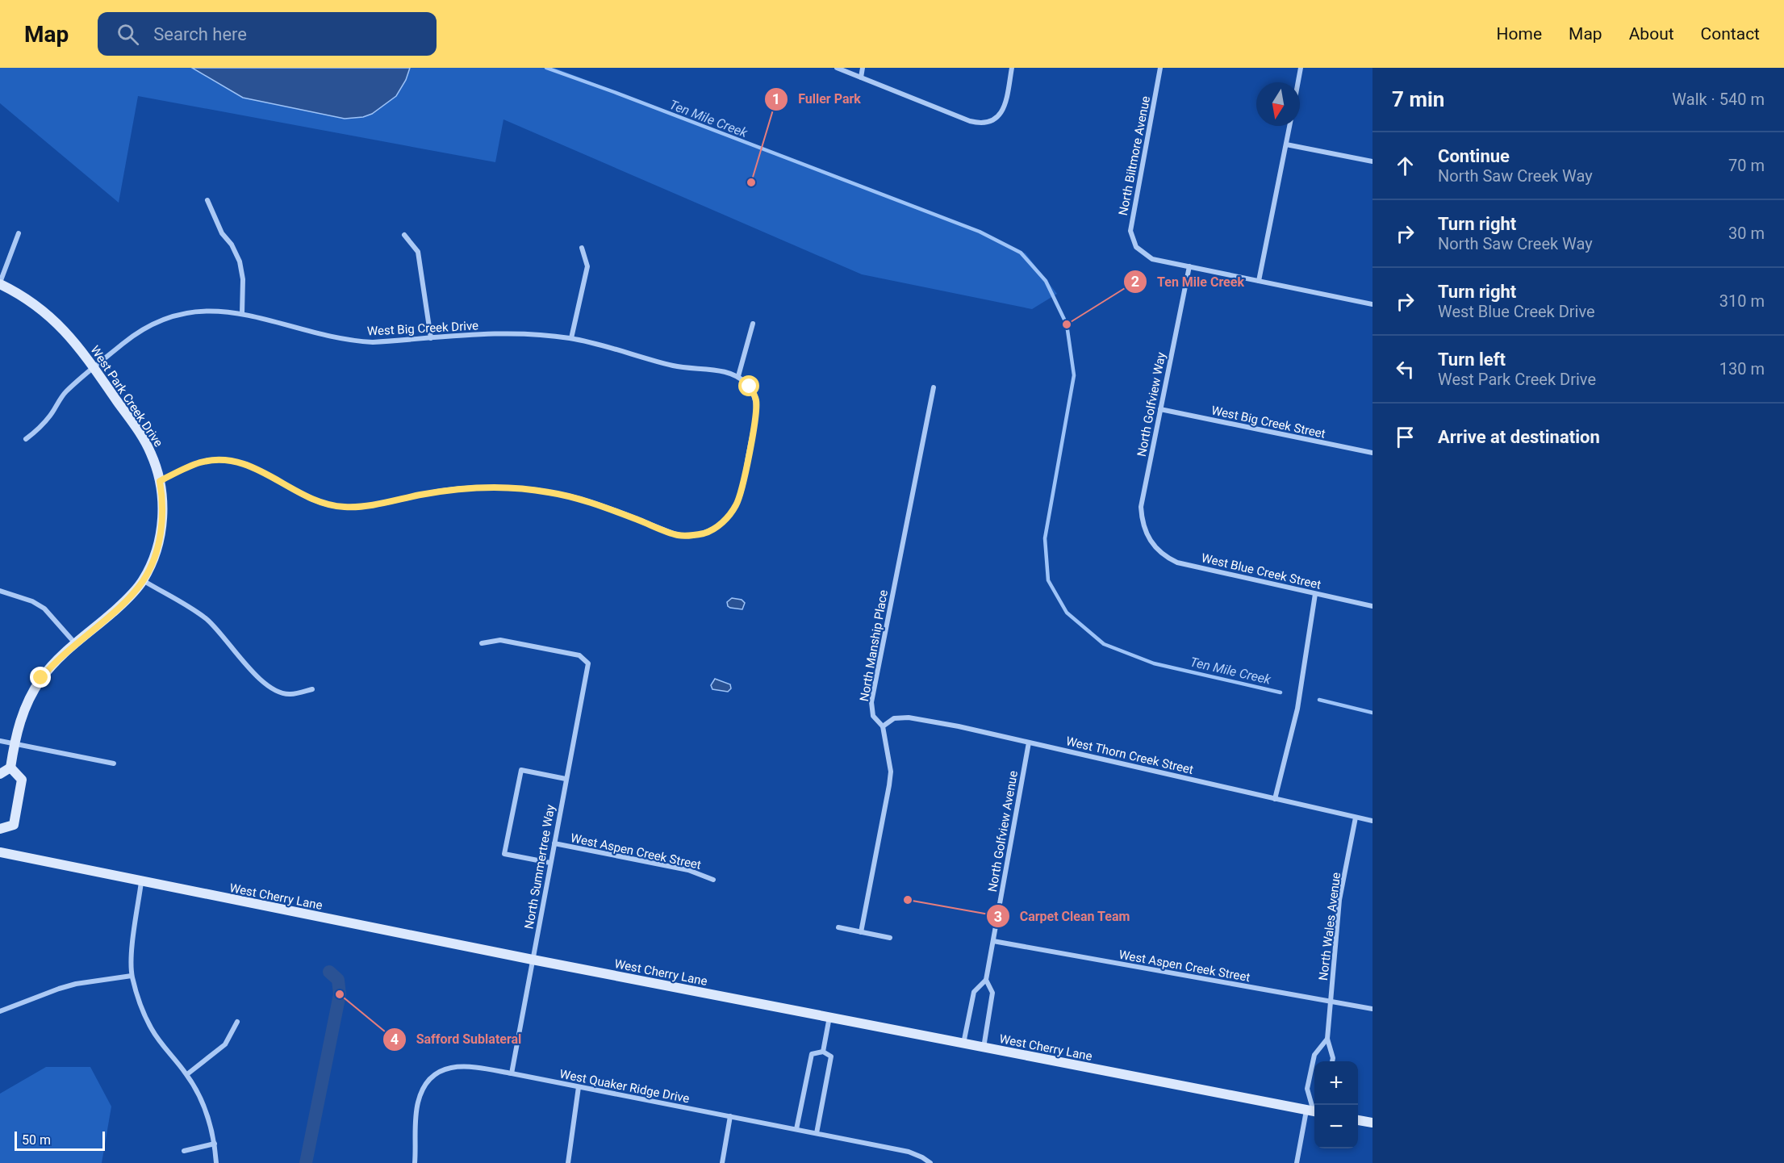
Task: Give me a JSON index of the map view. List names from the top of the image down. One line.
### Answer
{"streets":{"main road":["West Park Creek Drive","West Cherry Lane"],"street":["North Biltmore Avenue","West Big Creek Drive","North Golfview Way","West Big Creek Street","West Blue Creek Street","North Manship Place","West Thorn Creek Street","North Golfview Avenue","West Aspen Creek Street","North Summertree Way","North Wales Avenue","West Quaker Ridge Drive"]},"crossings":[["North Biltmore Avenue","North Golfview Way"],["West Big Creek Drive","West Park Creek Drive"],["North Golfview Way","West Big Creek Street"],["North Golfview Way","West Blue Creek Street"],["North Manship Place","West Thorn Creek Street"],["West Thorn Creek Street","North Golfview Avenue"],["West Thorn Creek Street","North Wales Avenue"],["North Golfview Avenue","West Aspen Creek Street"],["North Golfview Avenue","West Cherry Lane"],["West Aspen Creek Street","North Summertree Way"],["West Aspen Creek Street","North Wales Avenue"],["North Summertree Way","West Cherry Lane"],["North Summertree Way","West Quaker Ridge Drive"],["West Cherry Lane","North Wales Avenue"]],"water":["Ten Mile Creek"],"places":["Fuller Park","Ten Mile Creek","Carpet Clean Team","Safford Sublateral"],"scale_bar":"50 m","north":"bottom","page":{"header":"Map","search":"Search here","nav":["Home","Map","About","Contact"],"heading":["7 min","Walk · 540 m"],"list":[["Continue","North Saw Creek Way","70 m"],["Turn right","North Saw Creek Way","30 m"],["Turn right","West Blue Creek Drive","310 m"],["Turn left","West Park Creek Drive","130 m"],"Arrive at destination"],"map_buttons":["+","−"],"scale":"50 m"}}
